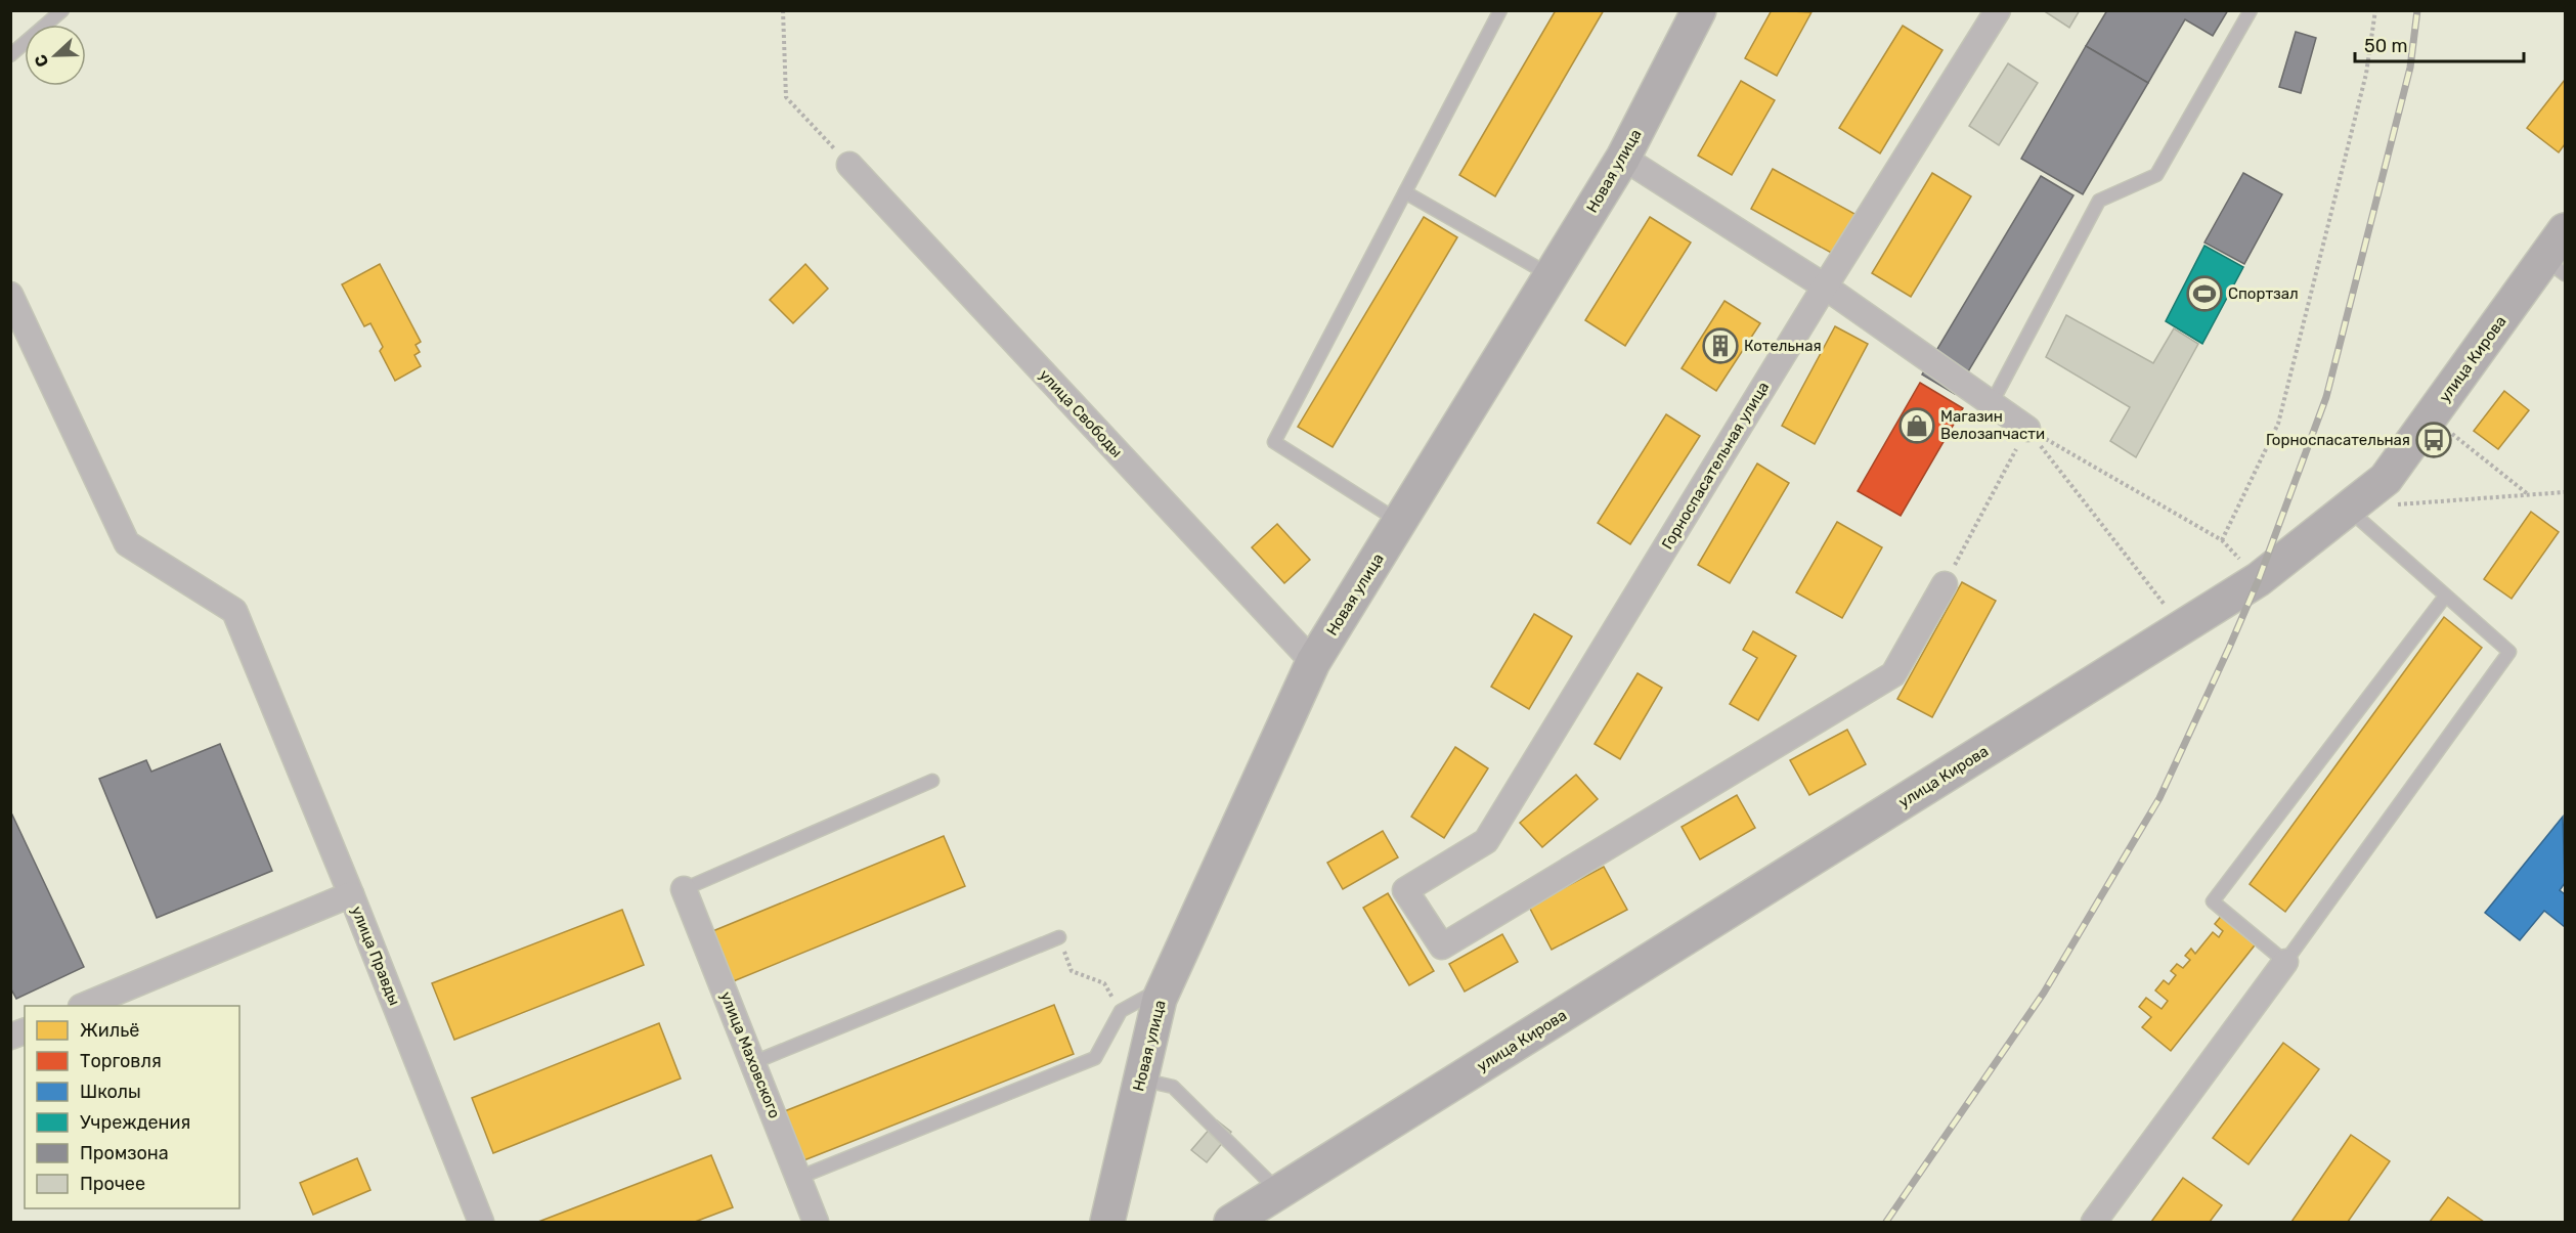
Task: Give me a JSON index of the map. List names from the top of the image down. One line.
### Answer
{"streets":{"main road":["Новая улица","улица Кирова"],"street":["улица Свободы","Горноспасательная улица","улица Правды","улица Маховского"]},"crossings":[["Новая улица","улица Свободы"]],"places":{"sports":["Спортзал"],"building":["Котельная"],"shop":["Магазин Велозапчасти"],"bus stop":["Горноспасательная"]},"legend":["Жильё","Торговля","Школы","Учреждения","Промзона","Прочее"],"scale_bar":"50 m","north":"left"}
